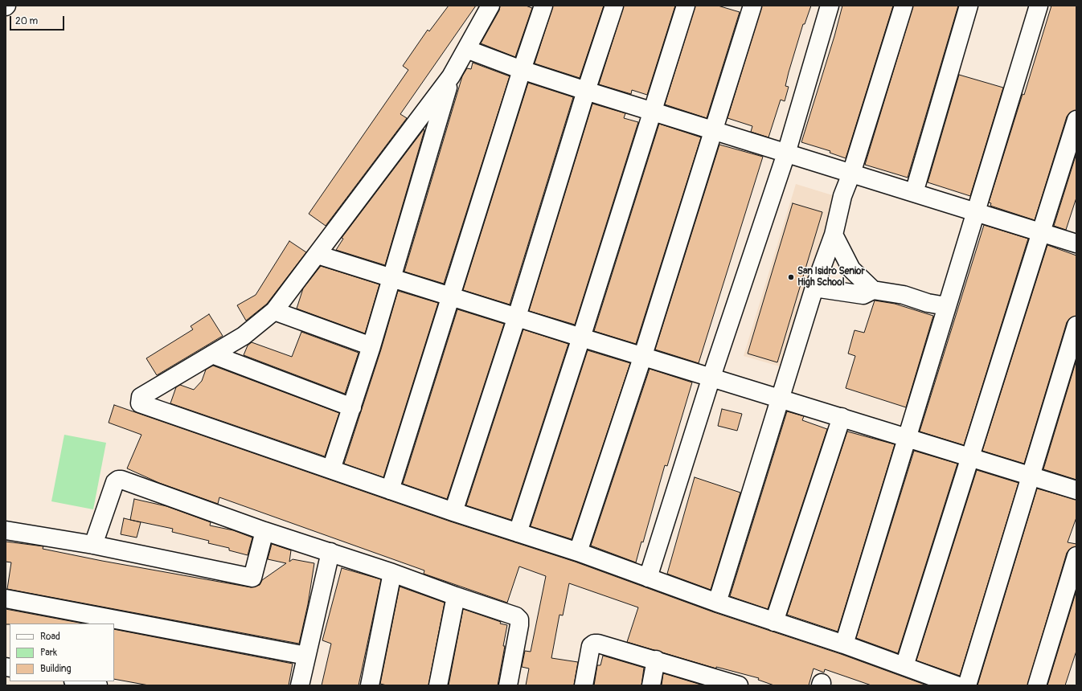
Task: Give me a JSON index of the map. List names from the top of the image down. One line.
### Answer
{"places":["San Isidro Senior High School"],"legend":["Road","Park","Building"],"scale_bar":"20 m"}
